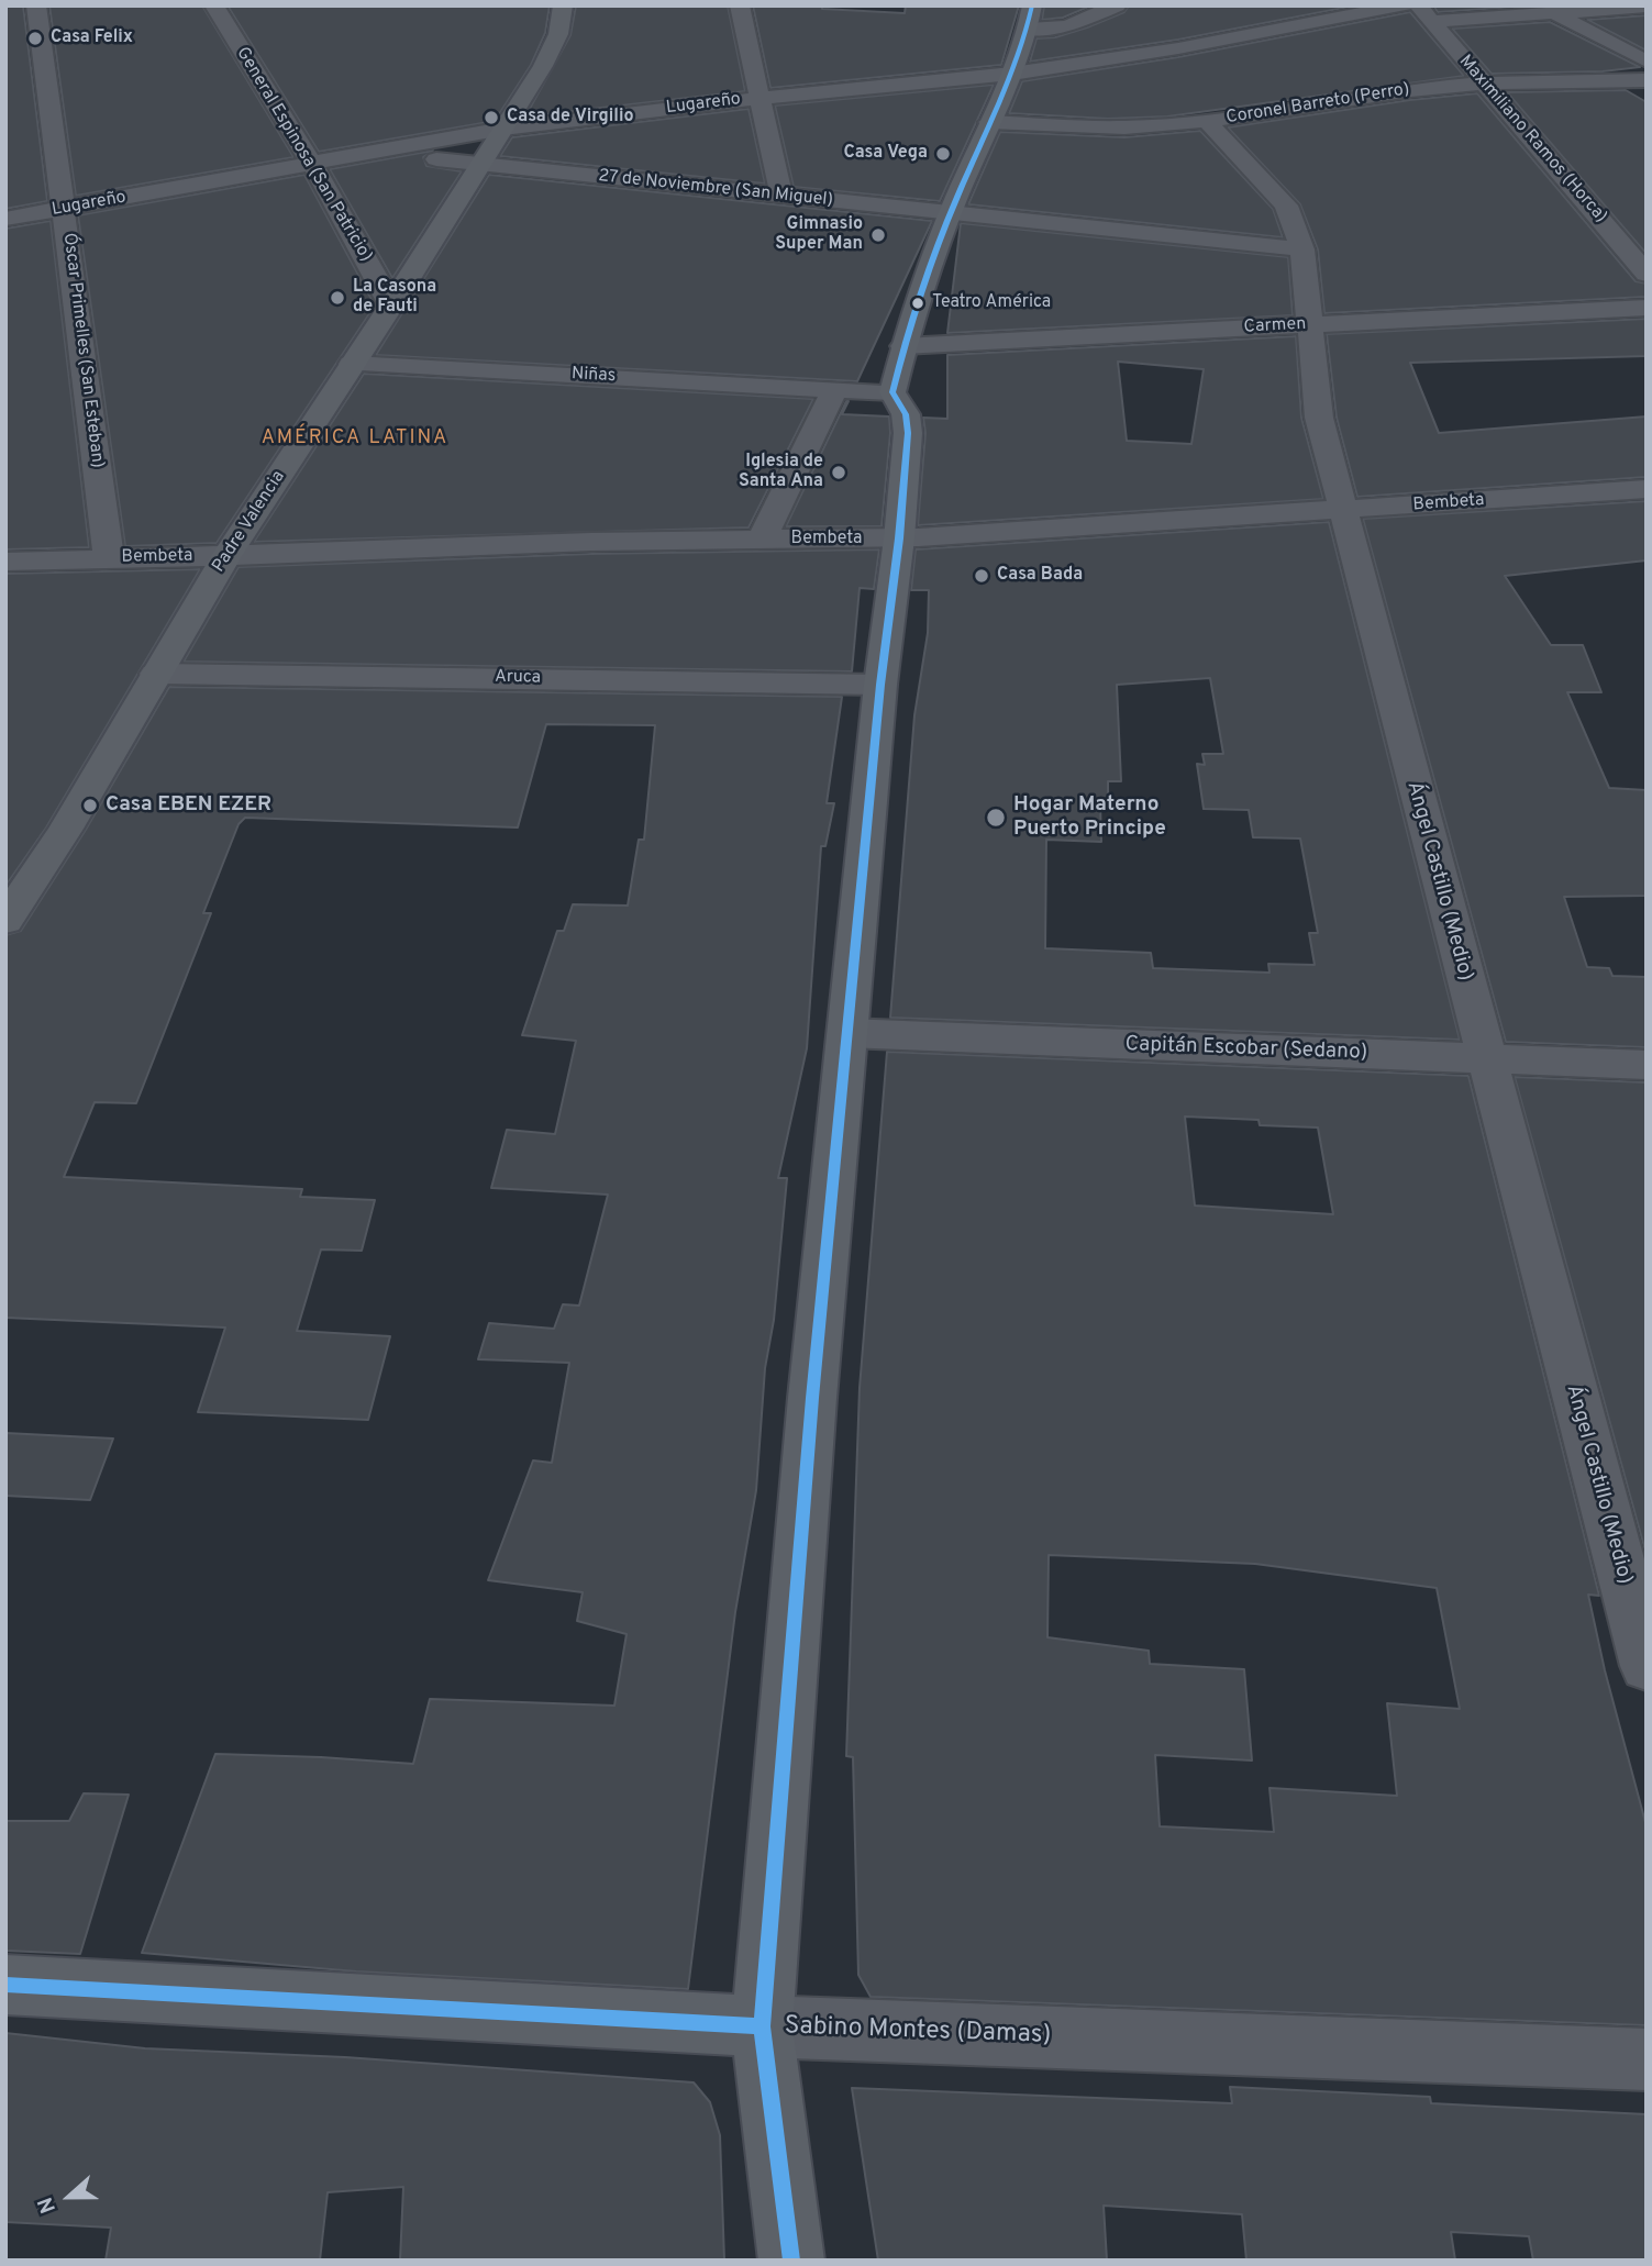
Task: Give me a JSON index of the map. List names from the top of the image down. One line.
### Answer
{"streets":{"main road":["Padre Valencia","Sabino Montes (Damas)"],"street":["Lugareño","Coronel Barreto (Perro)","Maximiliano Ramos (Horca)","General Espinosa (San Patricio)","27 de Noviembre (San Miguel)","Carmen","Óscar Primelles (San Esteban)","Niñas","Bembeta","Aruca","Ángel Castillo (Medio)","Capitán Escobar (Sedano)"]},"crossings":[["Lugareño","General Espinosa (San Patricio)"],["Lugareño","27 de Noviembre (San Miguel)"],["Lugareño","Óscar Primelles (San Esteban)"],["Lugareño","Padre Valencia"],["Coronel Barreto (Perro)","Maximiliano Ramos (Horca)"],["Coronel Barreto (Perro)","Ángel Castillo (Medio)"],["General Espinosa (San Patricio)","27 de Noviembre (San Miguel)"],["General Espinosa (San Patricio)","Padre Valencia"],["27 de Noviembre (San Miguel)","Padre Valencia"],["27 de Noviembre (San Miguel)","Ángel Castillo (Medio)"],["Carmen","Ángel Castillo (Medio)"],["Óscar Primelles (San Esteban)","Bembeta"],["Niñas","Padre Valencia"],["Bembeta","Padre Valencia"],["Bembeta","Ángel Castillo (Medio)"],["Padre Valencia","Aruca"],["Ángel Castillo (Medio)","Capitán Escobar (Sedano)"]],"districts":["AMÉRICA LATINA"],"places":["Casa Felix","Casa de Virgilio","Casa Vega","Gimnasio Super Man","La Casona de Fauti","Teatro América","Iglesia de Santa Ana","Casa Bada","Casa EBEN EZER","Hogar Materno Puerto Principe"],"north":"left"}
